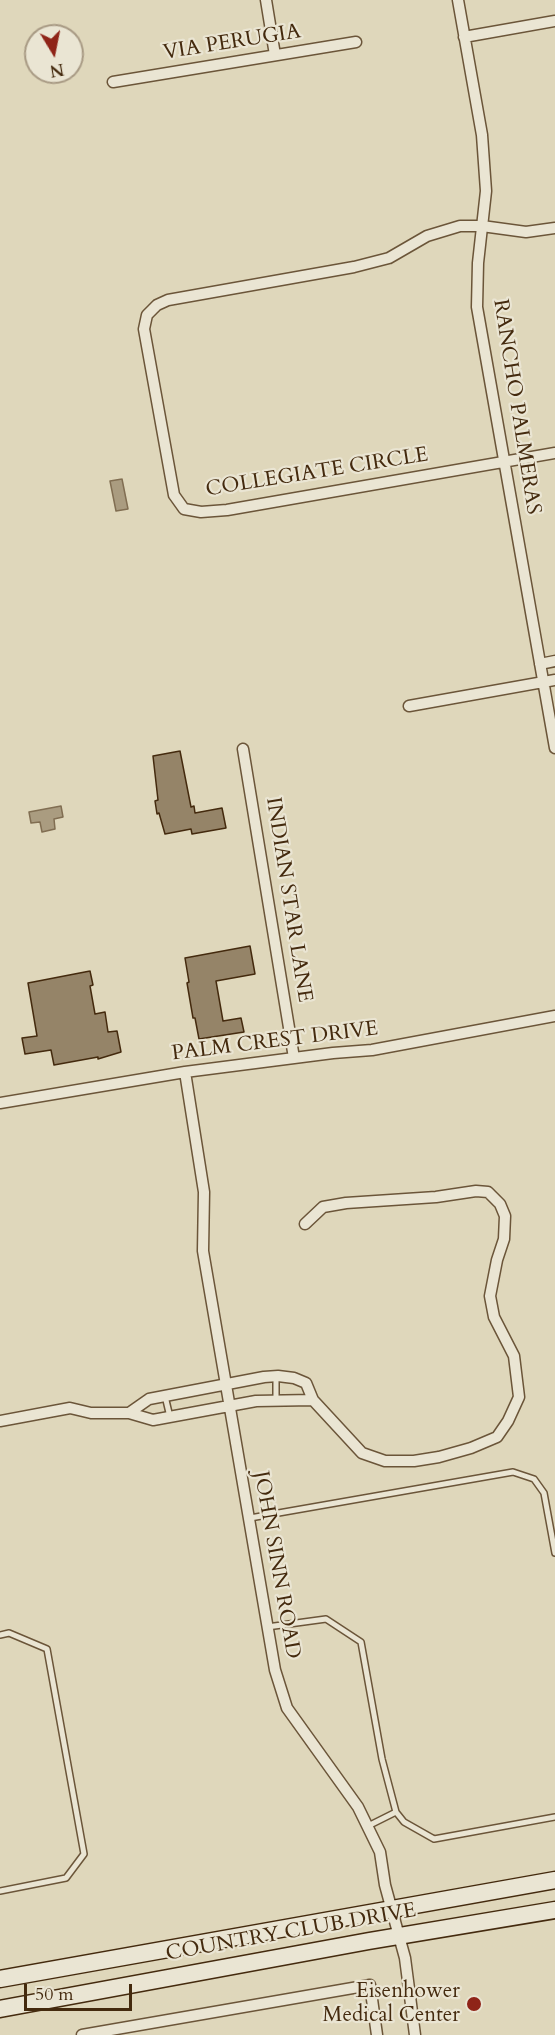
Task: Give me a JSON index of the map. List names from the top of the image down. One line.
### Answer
{"streets":{"main road":["COUNTRY CLUB DRIVE"],"street":["VIA PERUGIA","RANCHO PALMERAS","COLLEGIATE CIRCLE","INDIAN STAR LANE","PALM CREST DRIVE","JOHN SINN ROAD"]},"crossings":[["RANCHO PALMERAS","COLLEGIATE CIRCLE"],["INDIAN STAR LANE","PALM CREST DRIVE"],["PALM CREST DRIVE","JOHN SINN ROAD"],["JOHN SINN ROAD","COUNTRY CLUB DRIVE"]],"places":["Eisenhower Medical Center"],"scale_bar":"50 m","north":"bottom"}
